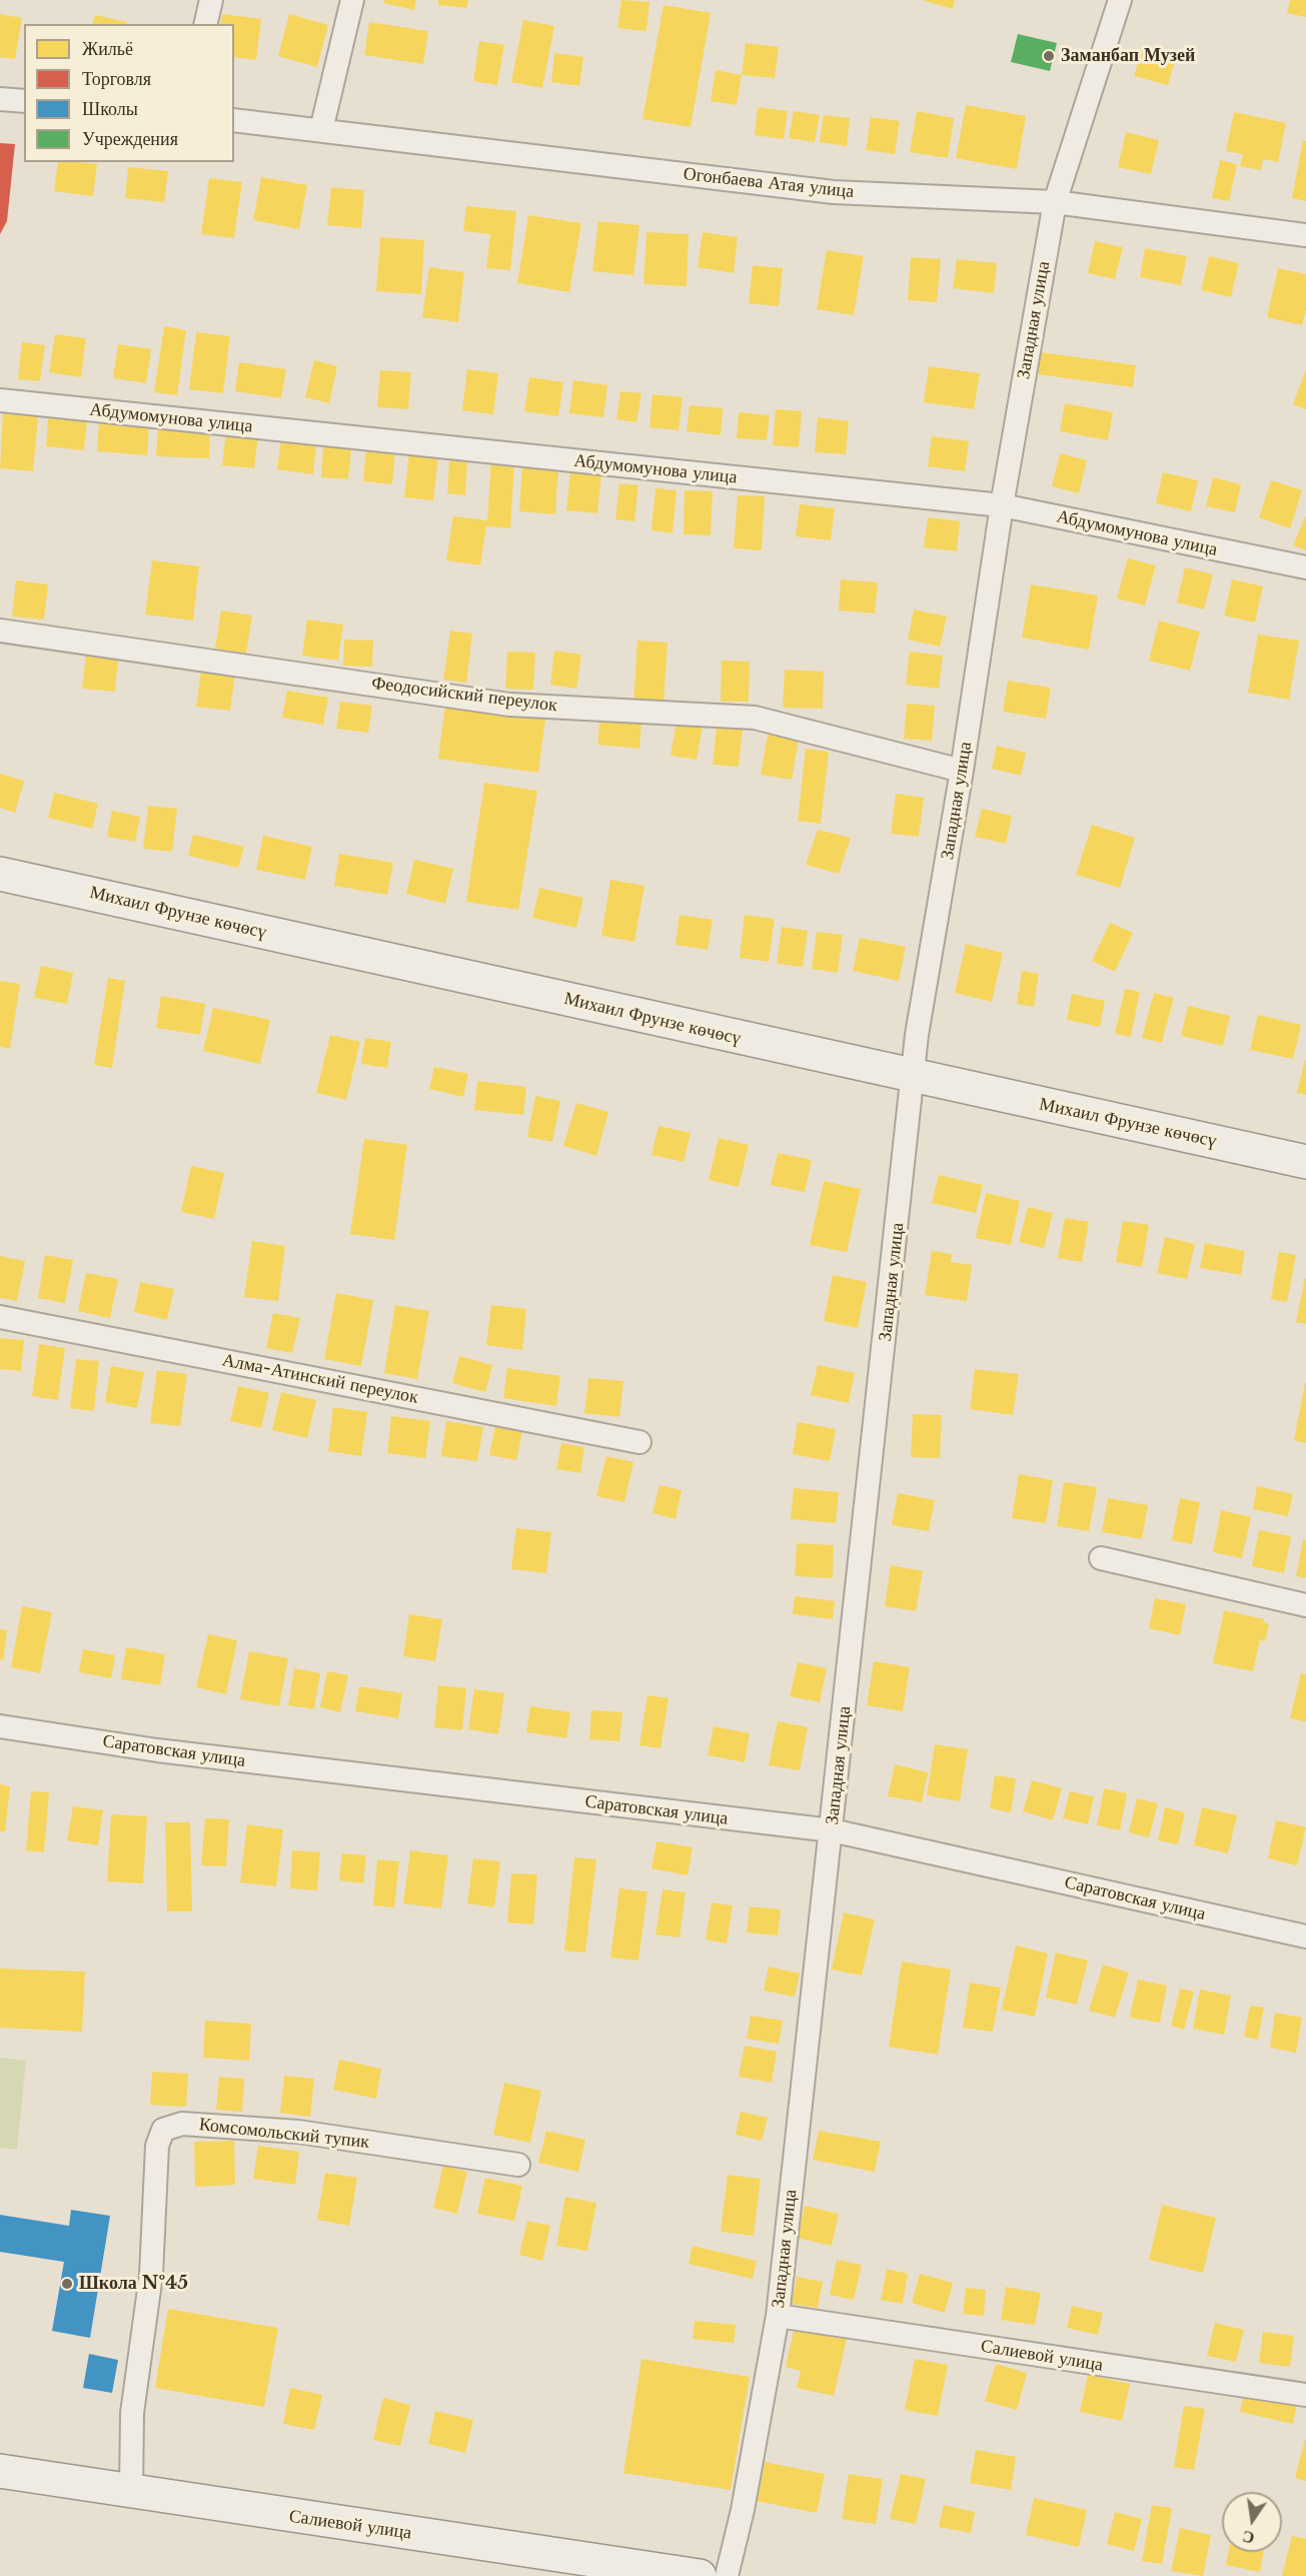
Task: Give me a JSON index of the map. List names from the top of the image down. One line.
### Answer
{"streets":{"main road":["Михаил Фрунзе көчөсү","Салиевой улица"],"street":["Огонбаева Атая улица","Западная улица","Абдумомунова улица","Феодосийский переулок","Алма-Атинский переулок","Саратовская улица","Комсомольский тупик"]},"crossings":[["Огонбаева Атая улица","Западная улица"],["Западная улица","Абдумомунова улица"],["Западная улица","Феодосийский переулок"],["Западная улица","Михаил Фрунзе көчөсү"],["Западная улица","Саратовская улица"],["Западная улица","Салиевой улица"],["Комсомольский тупик","Салиевой улица"]],"places":["Заманбап Музей","Школа №45"],"legend":["Жильё","Торговля","Школы","Учреждения"],"north":"bottom"}
